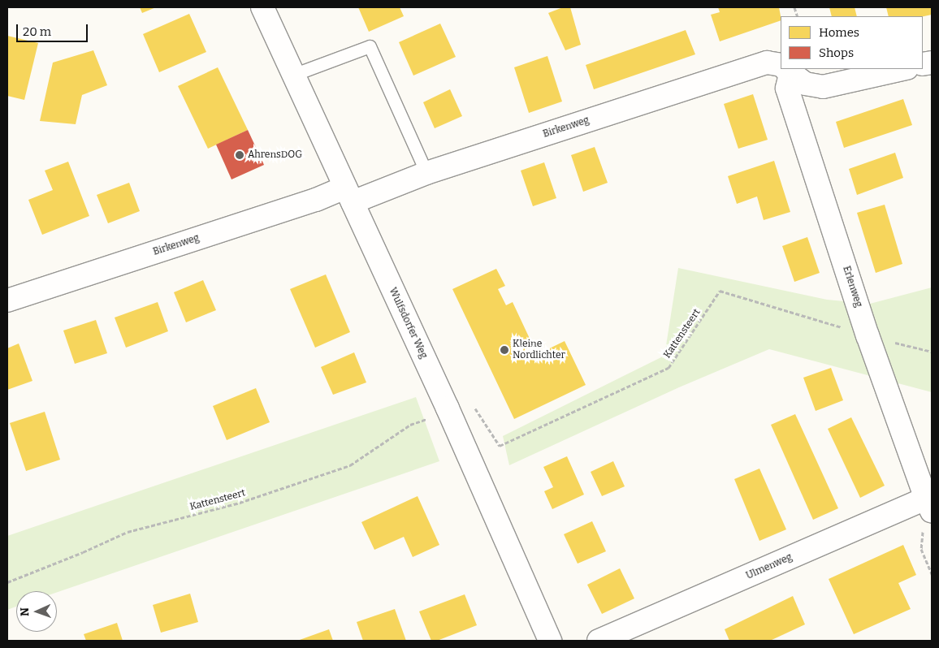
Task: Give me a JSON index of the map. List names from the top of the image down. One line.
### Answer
{"streets":{"street":["Birkenweg","Erlenweg","Wulfsdorfer Weg","Ulmenweg"],"path":["Kattensteert"]},"crossings":[["Birkenweg","Erlenweg"],["Birkenweg","Wulfsdorfer Weg"],["Erlenweg","Kattensteert"],["Erlenweg","Ulmenweg"]],"places":["AhrensDOG","Kleine Nordlichter"],"legend":["Homes","Shops"],"scale_bar":"20 m","north":"left"}
